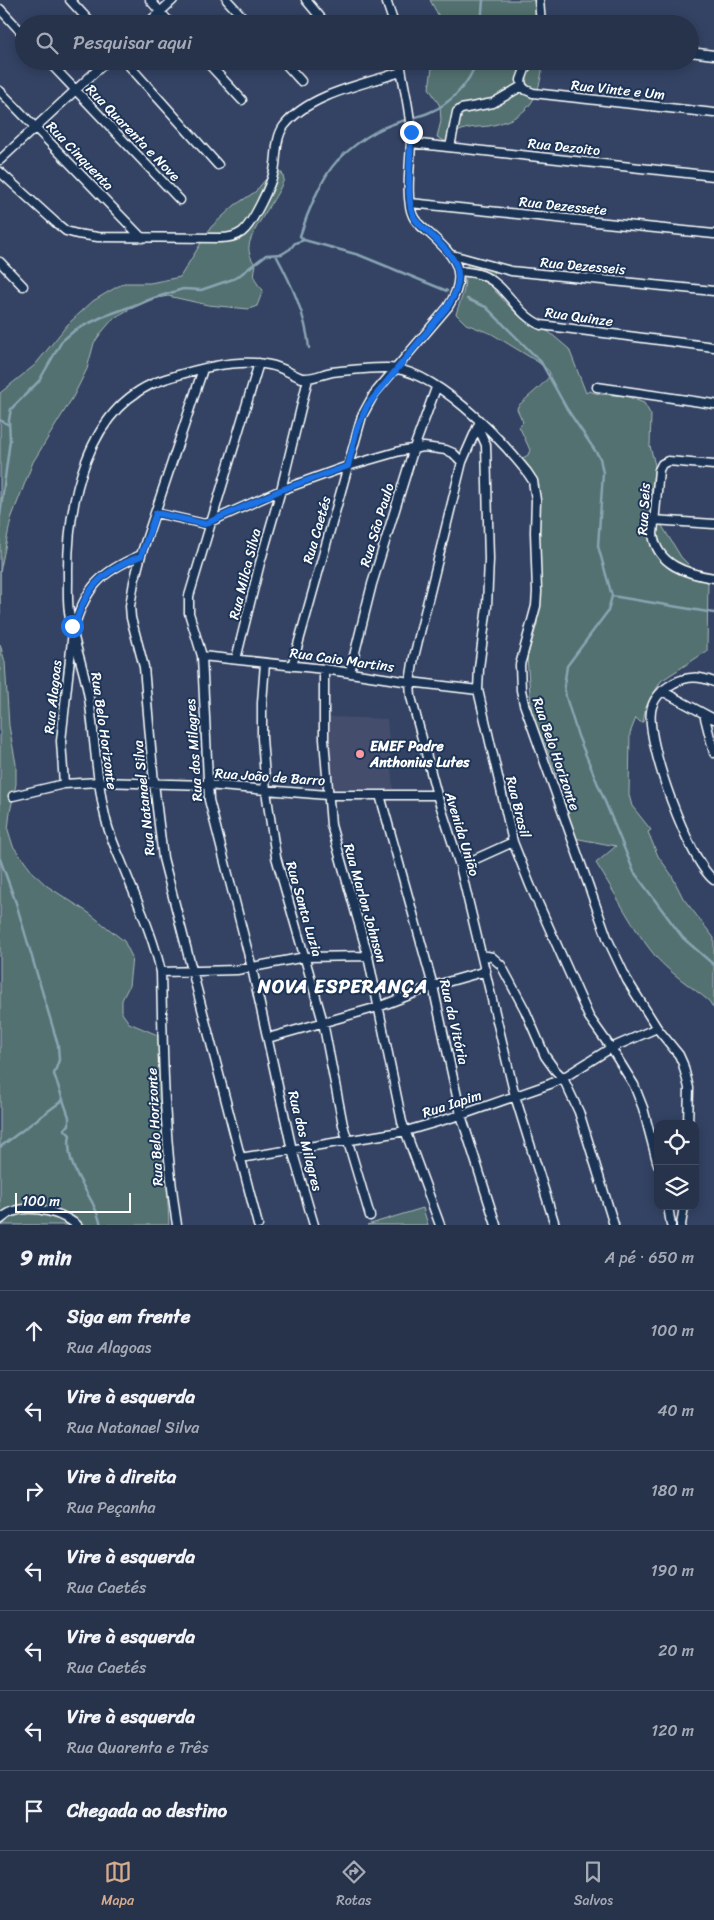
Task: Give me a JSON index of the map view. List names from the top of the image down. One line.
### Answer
{"streets":{"street":["Rua Vinte e Um","Rua Quarenta e Nove","Rua Dezoito","Rua Cinquenta","Rua Dezessete","Rua Dezesseis","Rua Quinze","Rua Seis","Rua São Paulo","Rua Caetés","Rua Milca Silva","Rua Caio Martins","Rua Alagoas","Rua Belo Horizonte","Rua dos Milagres","Rua João de Barro","Rua Natanael Silva","Rua Brasil","Avenida União","Rua Marlon Johnson","Rua Santa Luzia","Rua da Vitória","Rua Iapim"]},"crossings":[["Rua Quinze","Rua Caetés"],["Rua São Paulo","Rua Caio Martins"],["Rua São Paulo","Rua Belo Horizonte"],["Rua Caetés","Rua Caio Martins"],["Rua Caetés","Rua Belo Horizonte"],["Rua Milca Silva","Rua Caio Martins"],["Rua Milca Silva","Rua Belo Horizonte"],["Rua Caio Martins","Rua dos Milagres"],["Rua Caio Martins","Rua Brasil"],["Rua Caio Martins","Avenida União"],["Rua Caio Martins","Rua Marlon Johnson"],["Rua Caio Martins","Rua Santa Luzia"],["Rua Alagoas","Rua Belo Horizonte"],["Rua Alagoas","Rua João de Barro"],["Rua Alagoas","Rua Natanael Silva"],["Rua Belo Horizonte","Rua dos Milagres"],["Rua Belo Horizonte","Rua João de Barro"],["Rua Belo Horizonte","Rua Natanael Silva"],["Rua Belo Horizonte","Rua Brasil"],["Rua Belo Horizonte","Avenida União"],["Rua Belo Horizonte","Rua Iapim"],["Rua dos Milagres","Rua João de Barro"],["Rua dos Milagres","Rua Iapim"],["Rua João de Barro","Rua Natanael Silva"],["Rua João de Barro","Avenida União"],["Rua João de Barro","Rua Marlon Johnson"],["Rua João de Barro","Rua Santa Luzia"],["Rua João de Barro","Rua da Vitória"],["Rua Natanael Silva","Rua Iapim"],["Rua Brasil","Avenida União"],["Rua Brasil","Rua Iapim"],["Avenida União","Rua Iapim"],["Rua Marlon Johnson","Rua Iapim"],["Rua Santa Luzia","Rua Iapim"],["Rua da Vitória","Rua Iapim"]],"districts":["NOVA ESPERANÇA"],"places":["EMEF Padre Anthonius Lutes"],"scale_bar":"100 m","page":{"search":"Pesquisar aqui","scale":"100 m","heading":["9 min","A pé · 650 m"],"list":[["Siga em frente","Rua Alagoas","100 m"],["Vire à esquerda","Rua Natanael Silva","40 m"],["Vire à direita","Rua Peçanha","180 m"],["Vire à esquerda","Rua Caetés","190 m"],["Vire à esquerda","Rua Caetés","20 m"],["Vire à esquerda","Rua Quarenta e Três","120 m"],"Chegada ao destino"],"nav":["Mapa","Rotas","Salvos"]}}
